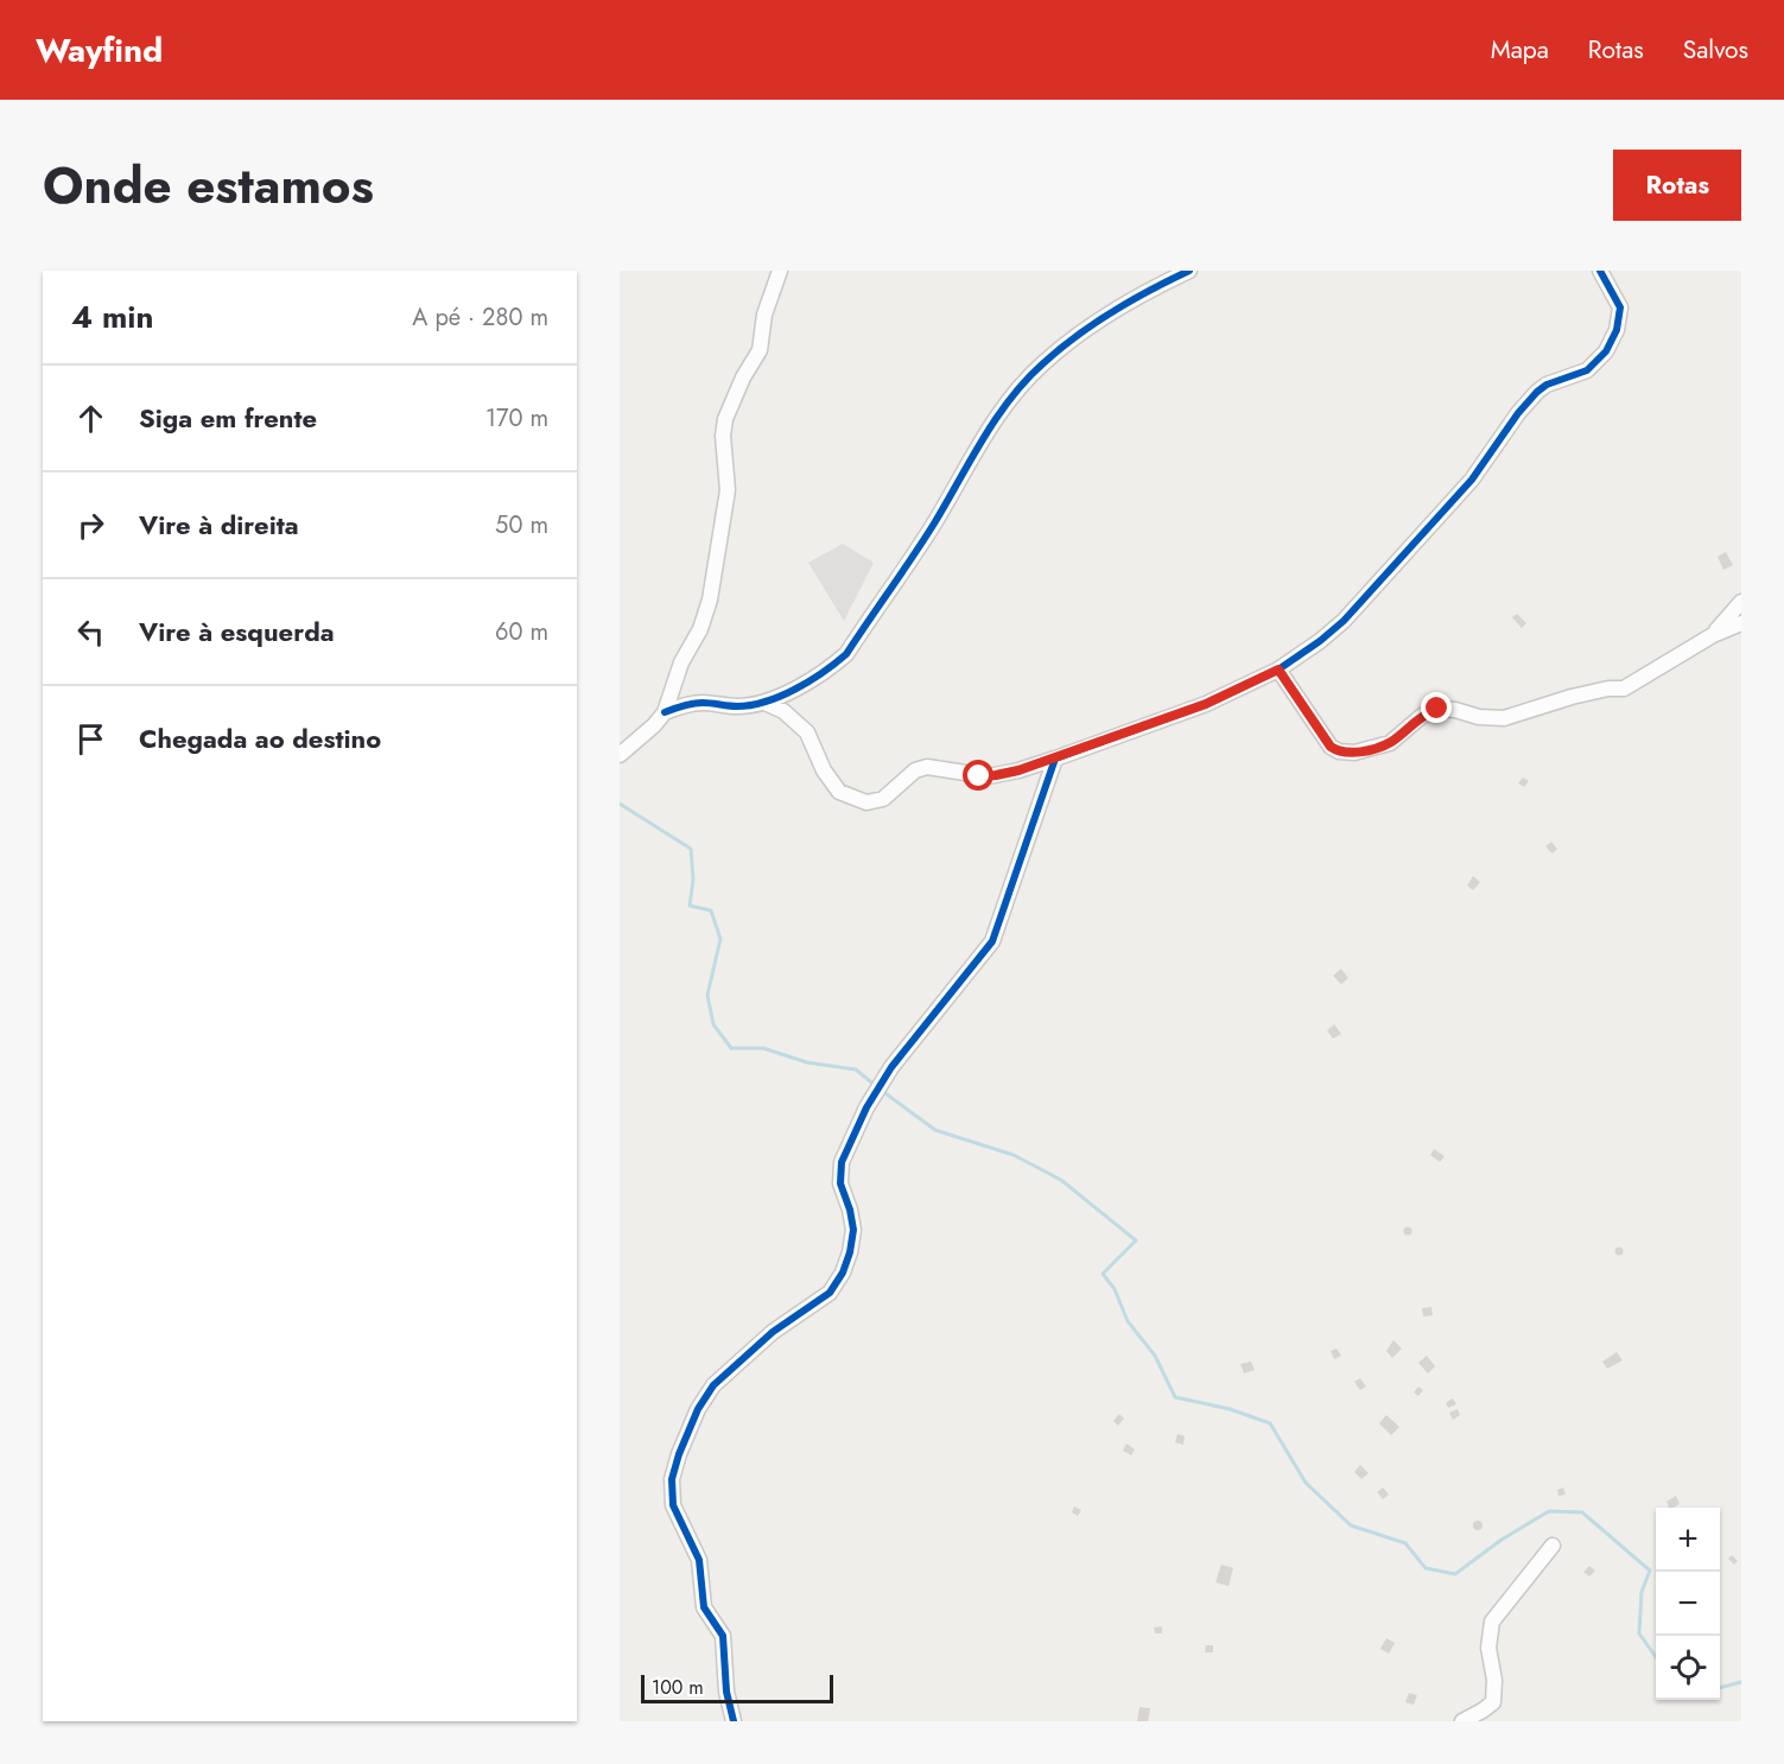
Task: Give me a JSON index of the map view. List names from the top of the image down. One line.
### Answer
{"scale_bar":"100 m","page":{"header":"Wayfind","nav":["Mapa","Rotas","Salvos"],"title":"Onde estamos","buttons":"Rotas","heading":["4 min","A pé · 280 m"],"list":[["Siga em frente","170 m"],["Vire à direita","50 m"],["Vire à esquerda","60 m"],"Chegada ao destino"],"map_buttons":["+","−"],"scale":"100 m"}}
